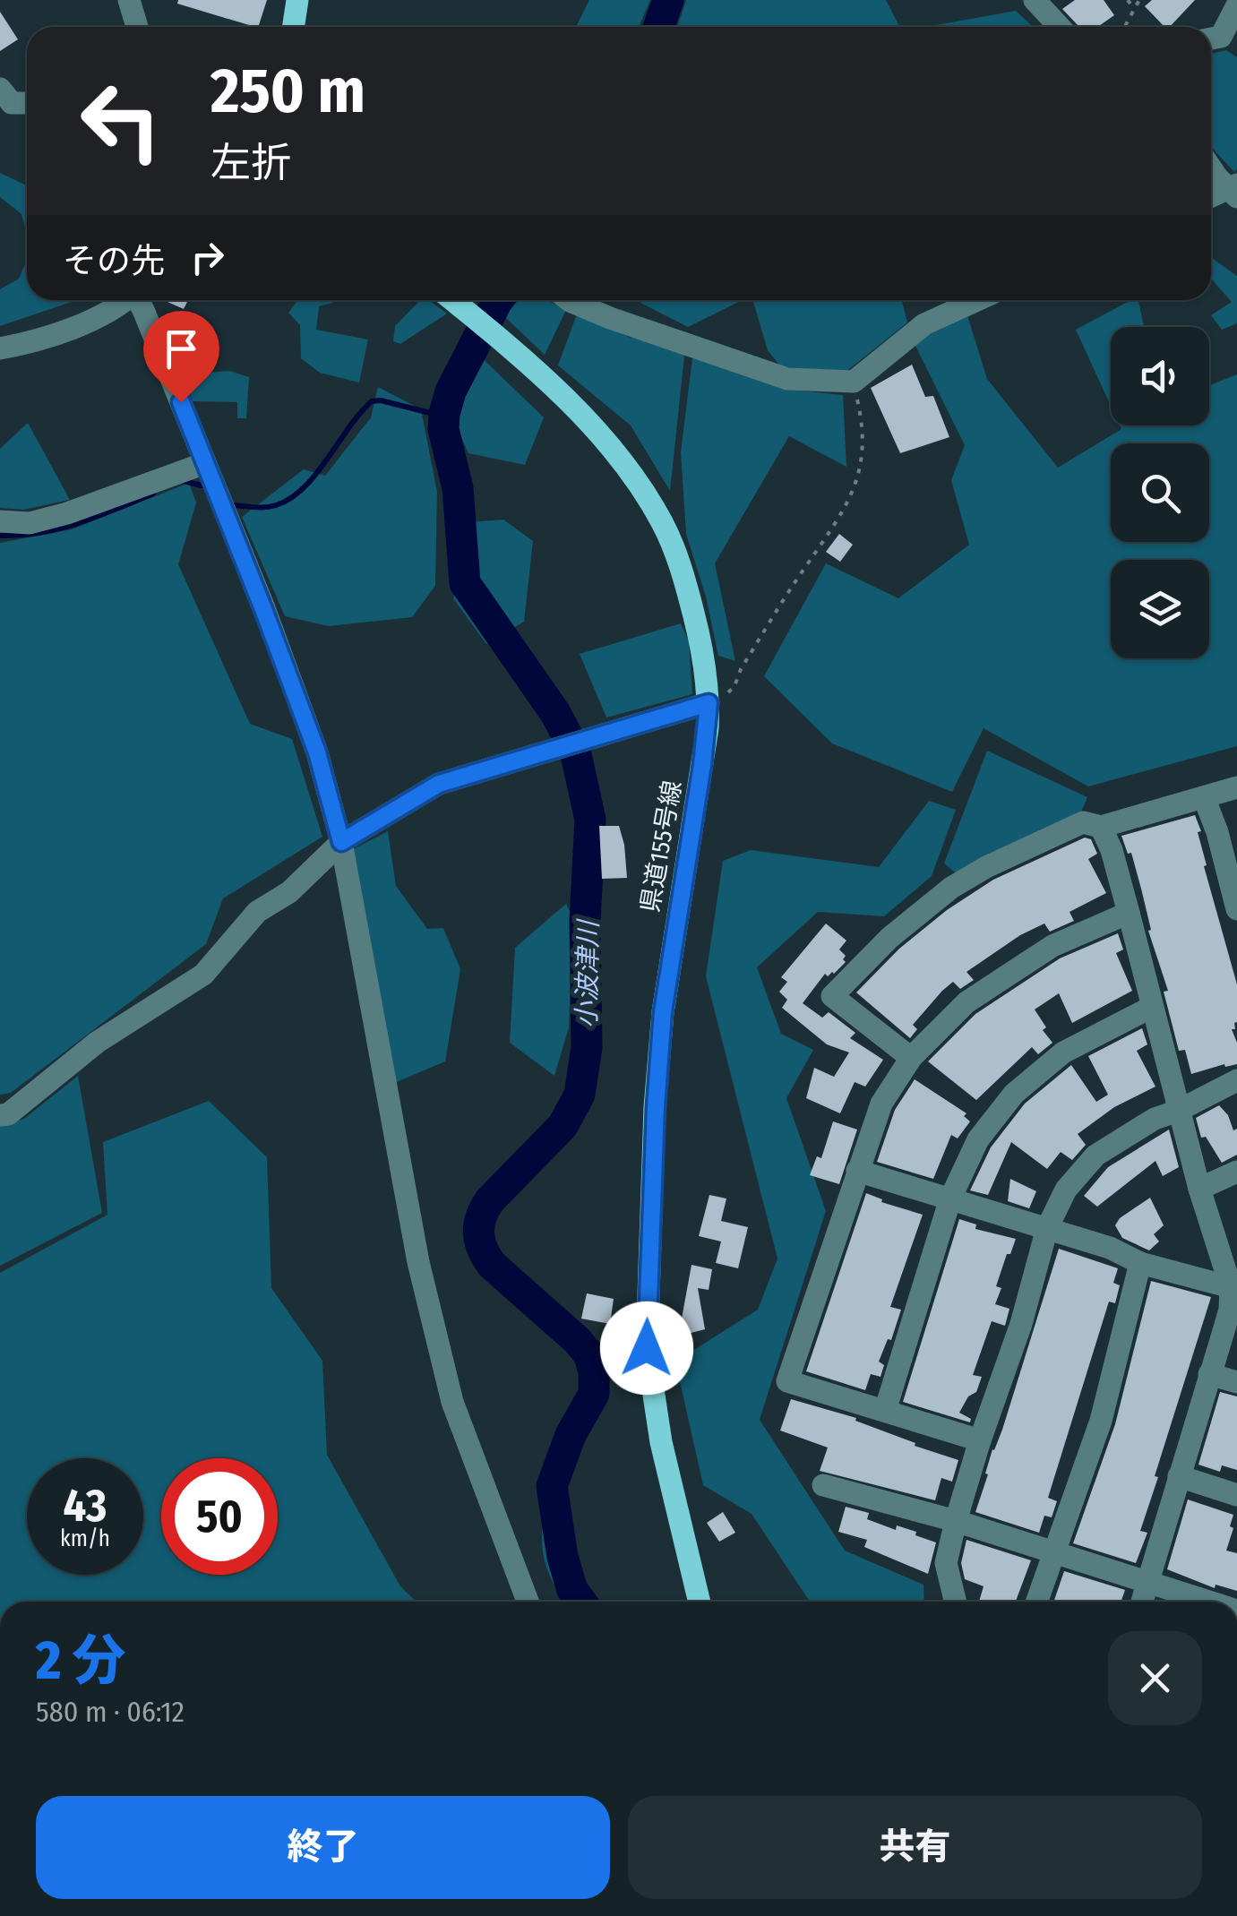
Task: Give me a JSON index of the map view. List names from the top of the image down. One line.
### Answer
{"streets":{"main road":["県道155号線"]},"water":["小波津川"],"page":{"turn":["250 m","左折"],"then":"その先","speed":"43 km/h","limit":"50","heading":["2 分","580 m · 06:12"],"buttons":["終了","共有"]}}
